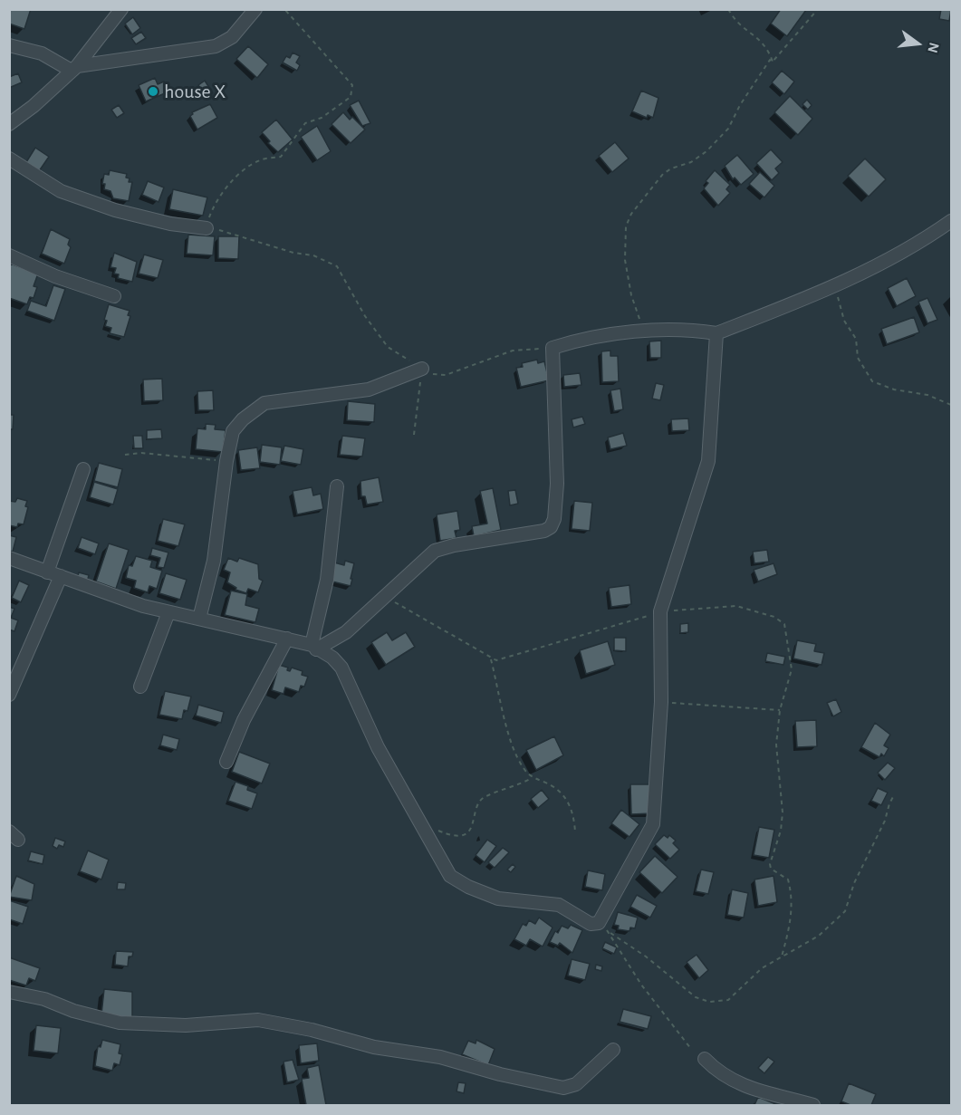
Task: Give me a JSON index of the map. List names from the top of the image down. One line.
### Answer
{"places":["house X"],"north":"right"}
